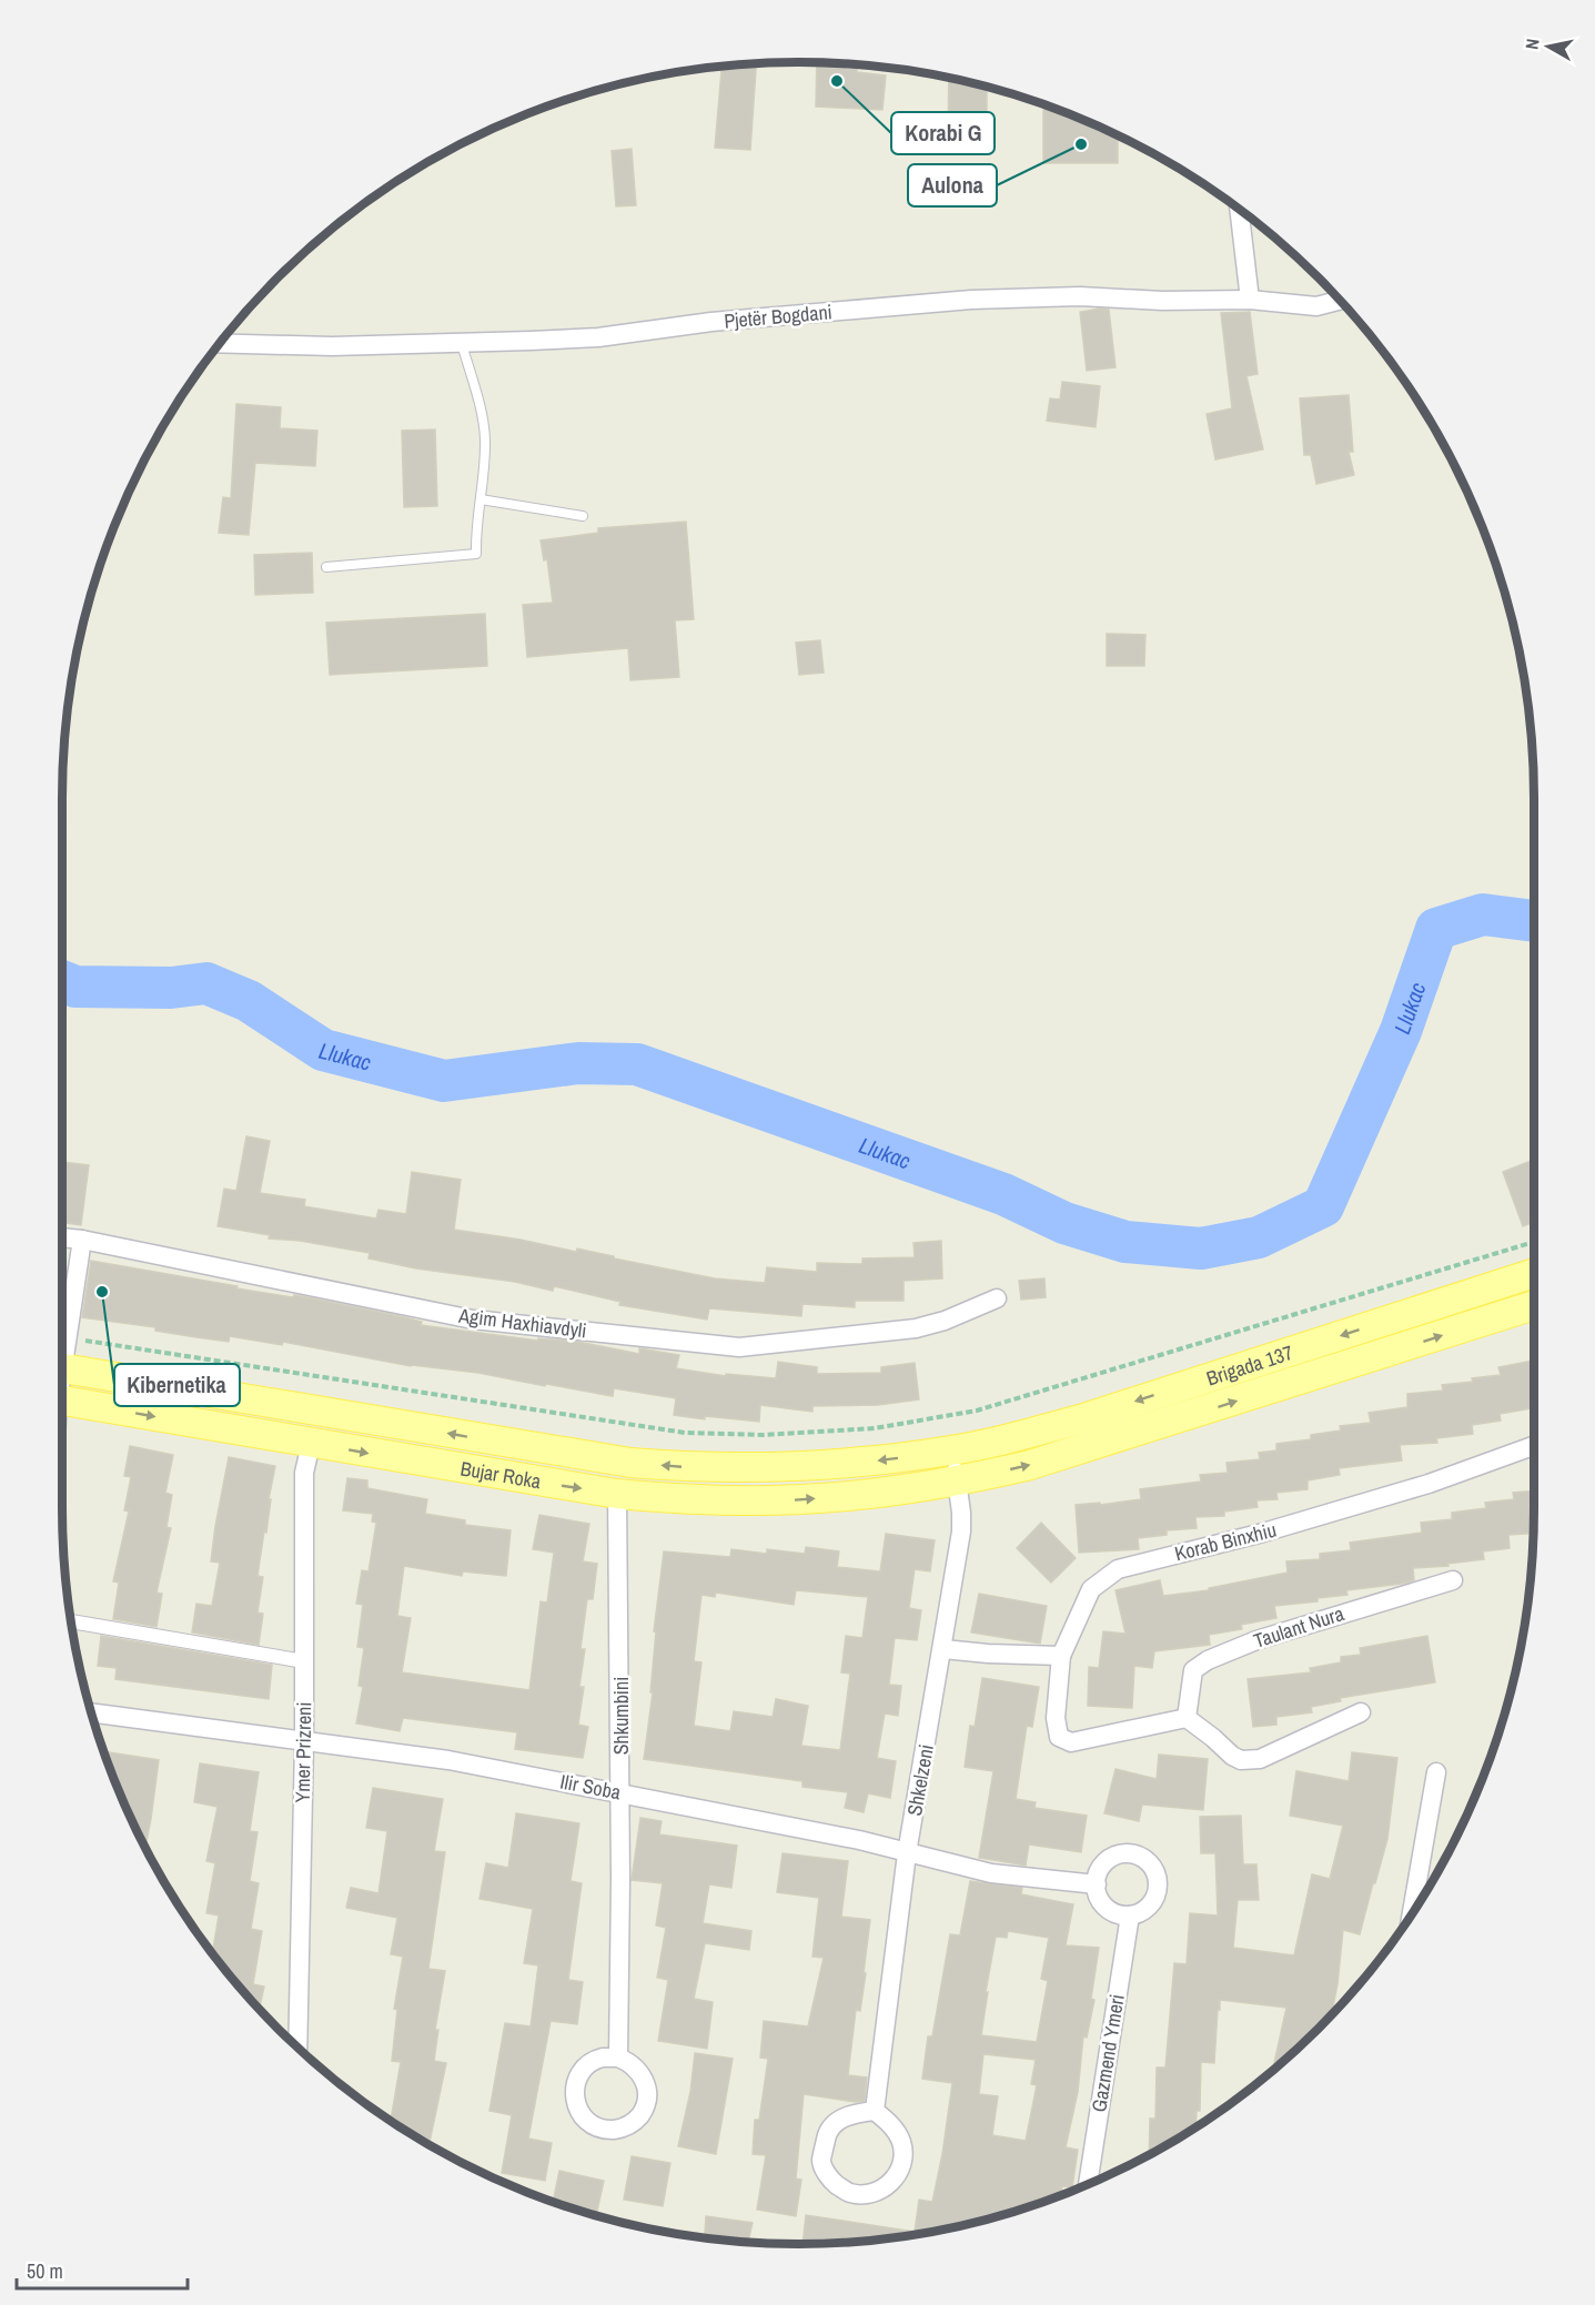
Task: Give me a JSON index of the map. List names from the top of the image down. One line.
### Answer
{"streets":{"main road":["Brigada 137","Bujar Roka"],"street":["Pjetër Bogdani","Agim Haxhiavdyli","Korab Binxhiu","Taulant Nura","Shkumbini","Ymer Prizreni","Shkelzeni","Ilir Soba","Gazmend Ymeri"]},"crossings":[["Brigada 137","Bujar Roka"],["Brigada 137","Shkelzeni"],["Bujar Roka","Shkumbini"],["Bujar Roka","Ymer Prizreni"],["Bujar Roka","Shkelzeni"],["Shkumbini","Ilir Soba"],["Ymer Prizreni","Ilir Soba"],["Shkelzeni","Ilir Soba"],["Ilir Soba","Gazmend Ymeri"]],"water":["Llukac"],"places":["Korabi G","Aulona","Kibernetika"],"scale_bar":"50 m","north":"left"}
